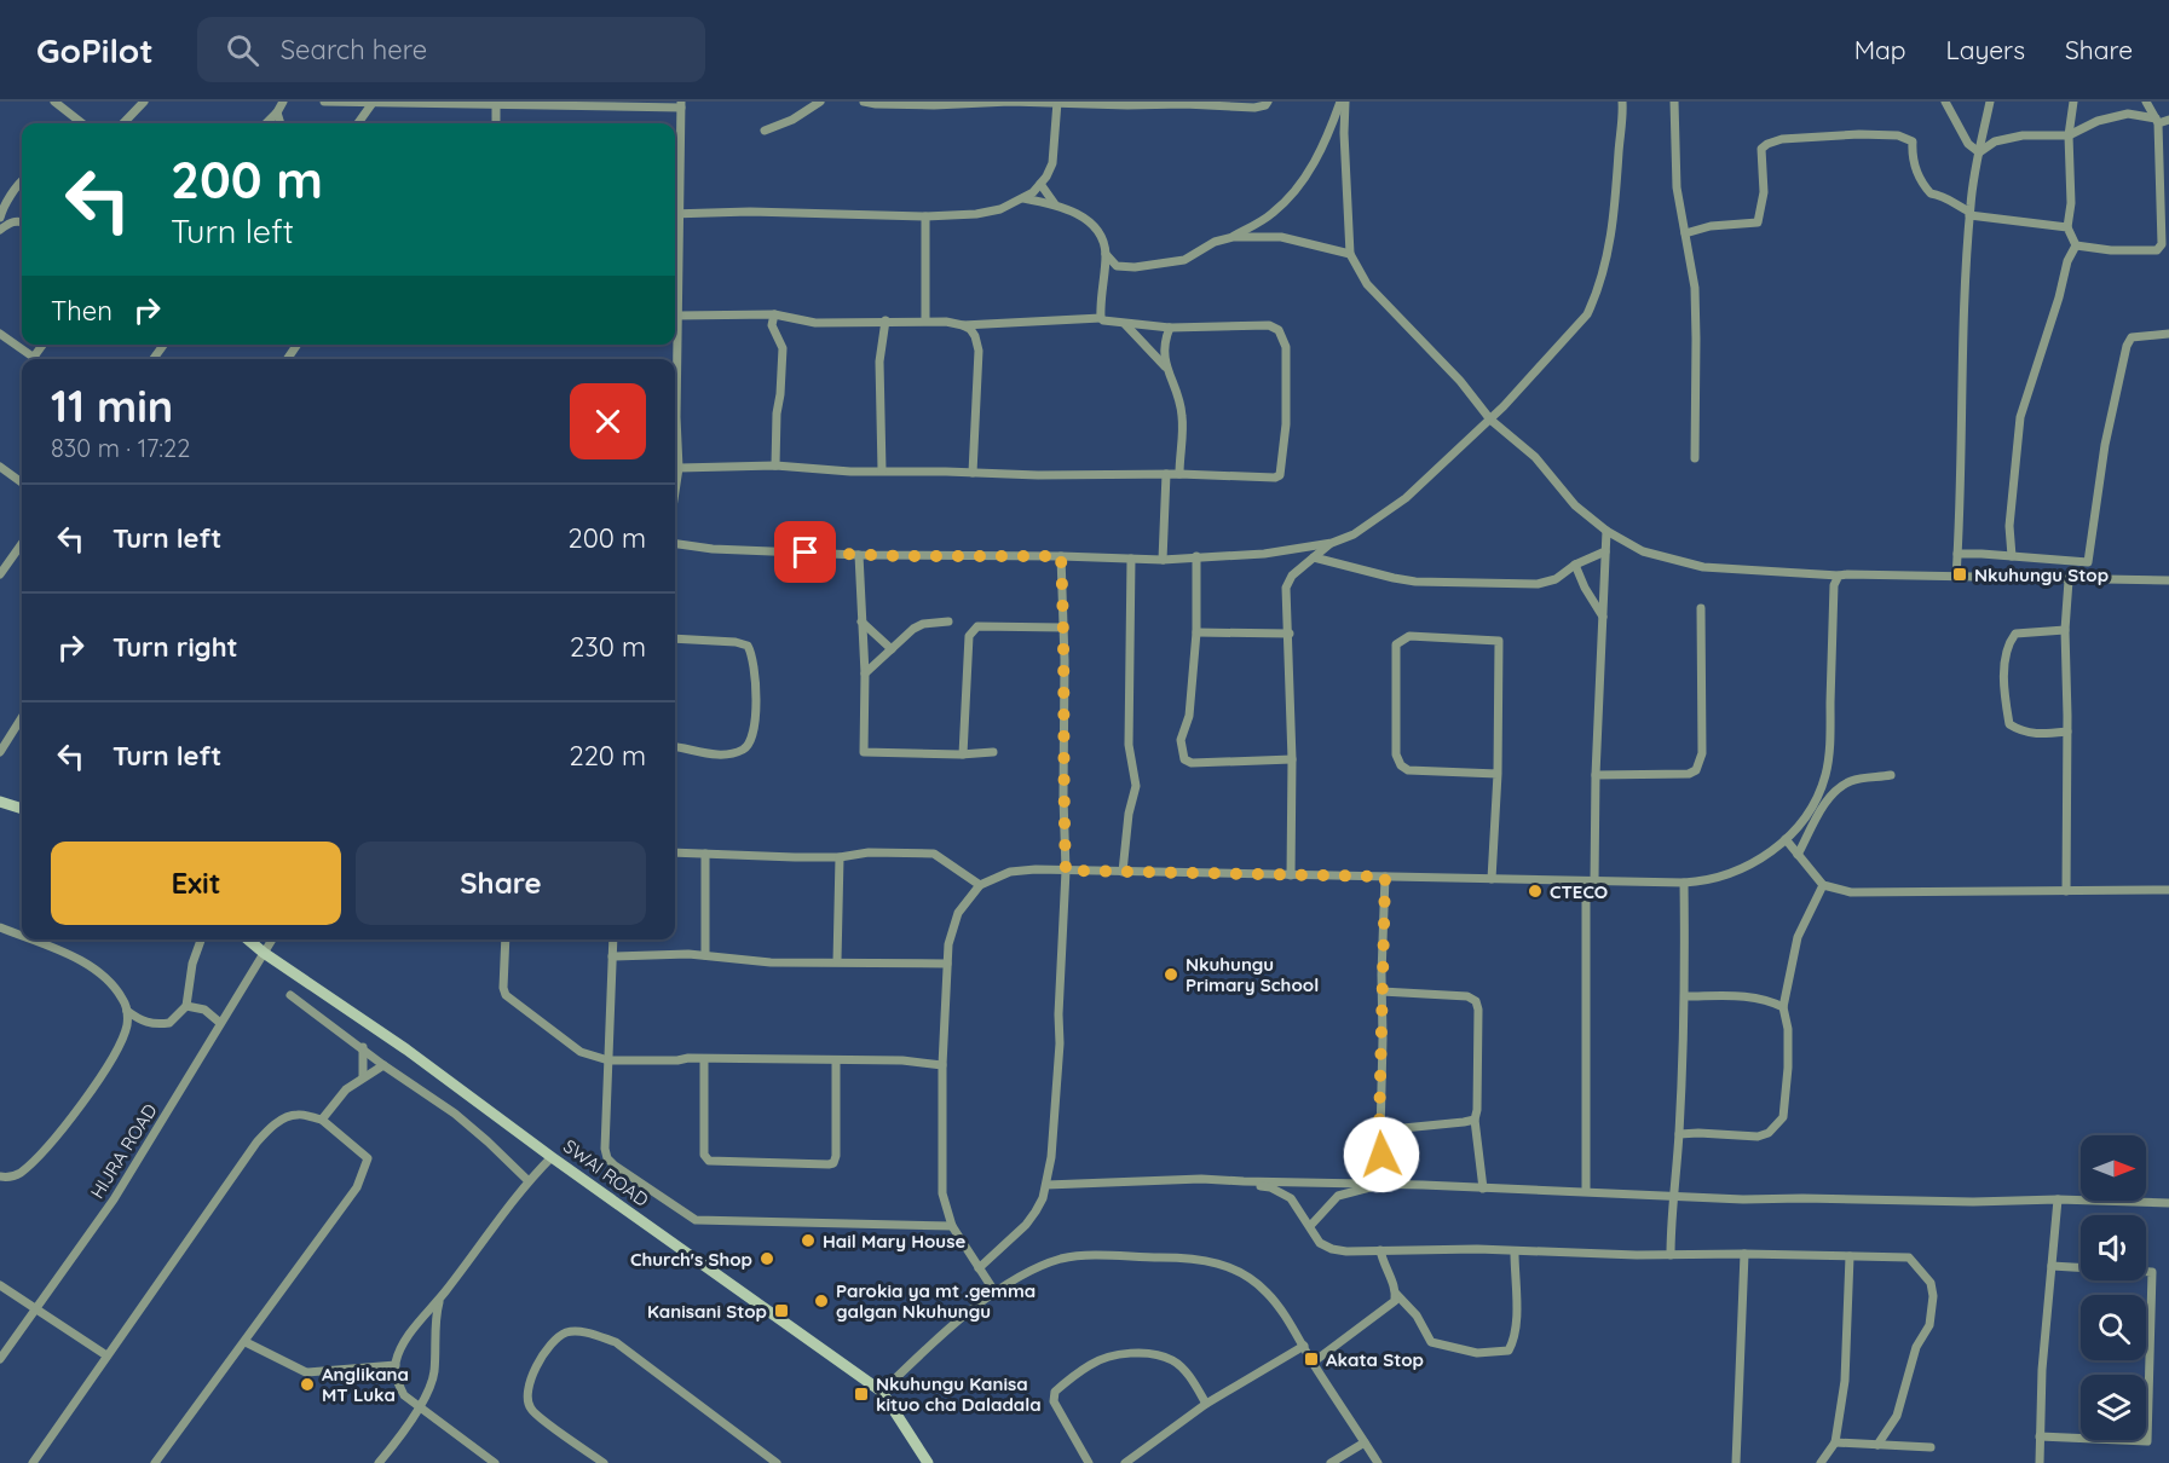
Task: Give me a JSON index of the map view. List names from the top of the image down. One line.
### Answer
{"streets":{"street":["HIJRA ROAD","SWAI ROAD"]},"crossings":[["HIJRA ROAD","SWAI ROAD"]],"places":{"transit":["Nkuhungu Stop","Kanisani Stop","Akata Stop","Nkuhungu Kanisa kituo cha Daladala"],"other":["CTECO","Nkuhungu Primary School","Hail Mary House","Church's Shop","Parokia ya mt .gemma galgan Nkuhungu","Anglikana MT Luka"]},"north":"right","page":{"header":"GoPilot","search":"Search here","nav":["Map","Layers","Share"],"turn":["200 m","Turn left"],"then":"Then","heading":["11 min","830 m · 17:22"],"list":[{"name":"Turn left","value":"200 m"},{"name":"Turn right","value":"230 m"},{"name":"Turn left","value":"220 m"}],"buttons":["Exit","Share"]}}
